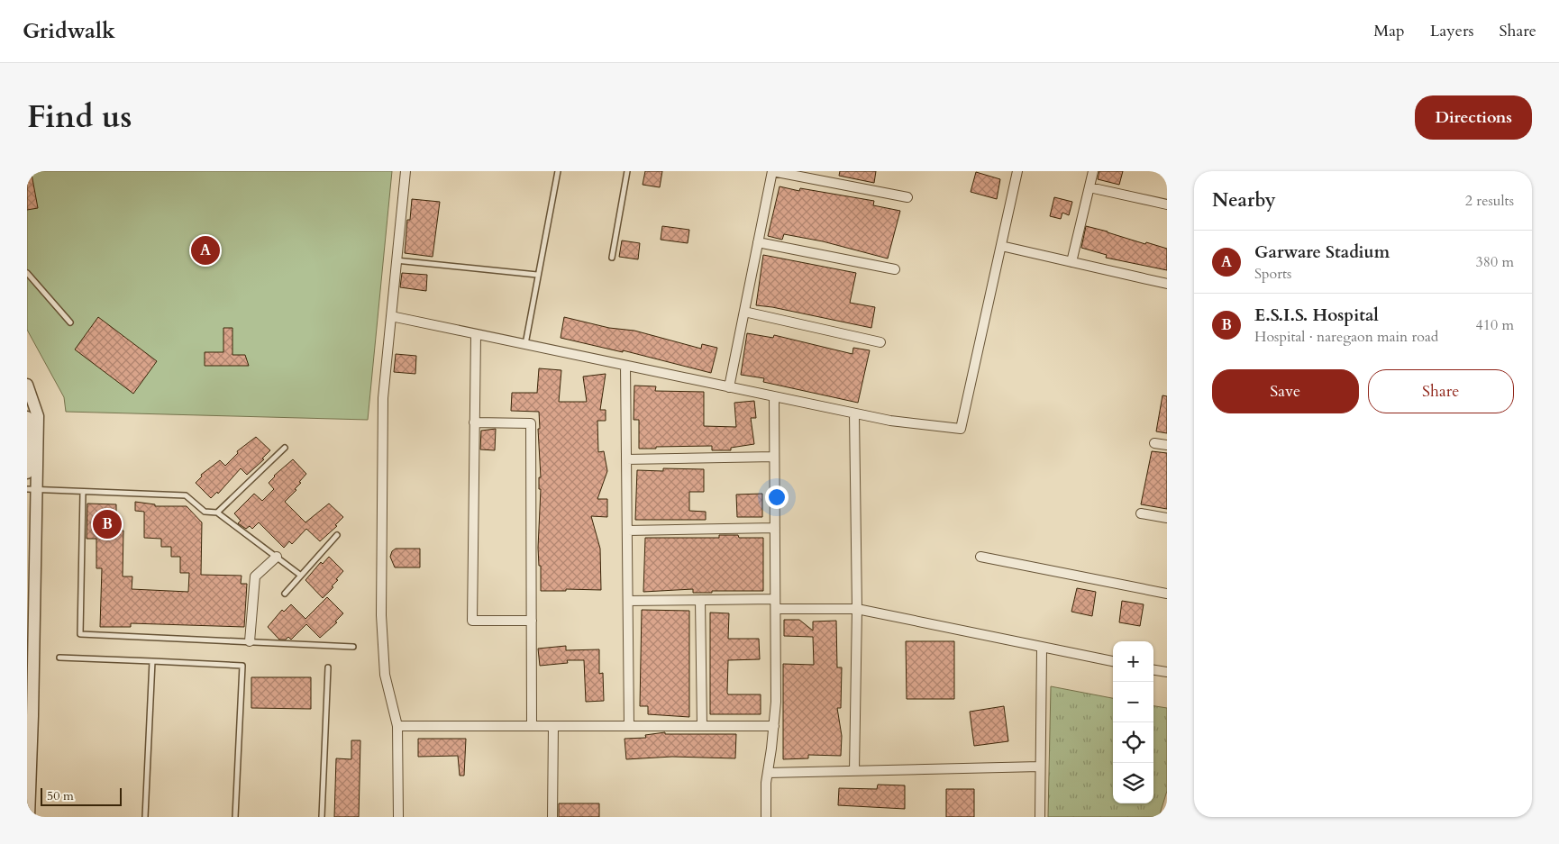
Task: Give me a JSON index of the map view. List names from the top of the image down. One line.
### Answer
{"scale_bar":"50 m","page":{"header":"Gridwalk","nav":["Map","Layers","Share"],"title":"Find us","buttons":["Directions",["Save","Share"]],"heading":["Nearby","2 results"],"list":[{"mark":"A","name":"Garware Stadium","note":"Sports","value":"380 m"},{"mark":"B","name":"E.S.I.S. Hospital","note":"Hospital · naregaon main road","value":"410 m"}],"pins":["A","B"],"map_buttons":["+","−"],"scale":"50 m"}}
